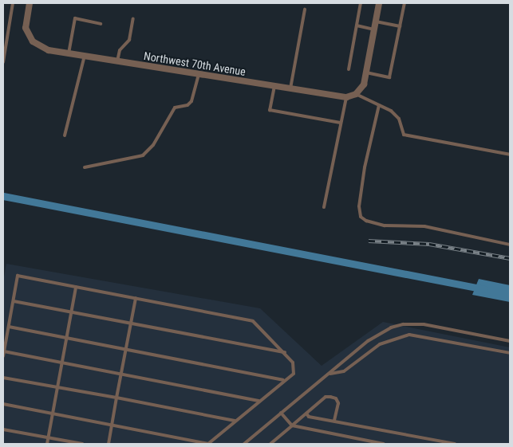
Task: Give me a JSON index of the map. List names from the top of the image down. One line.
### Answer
{"streets":{"street":["Northwest 70th Avenue"]}}
